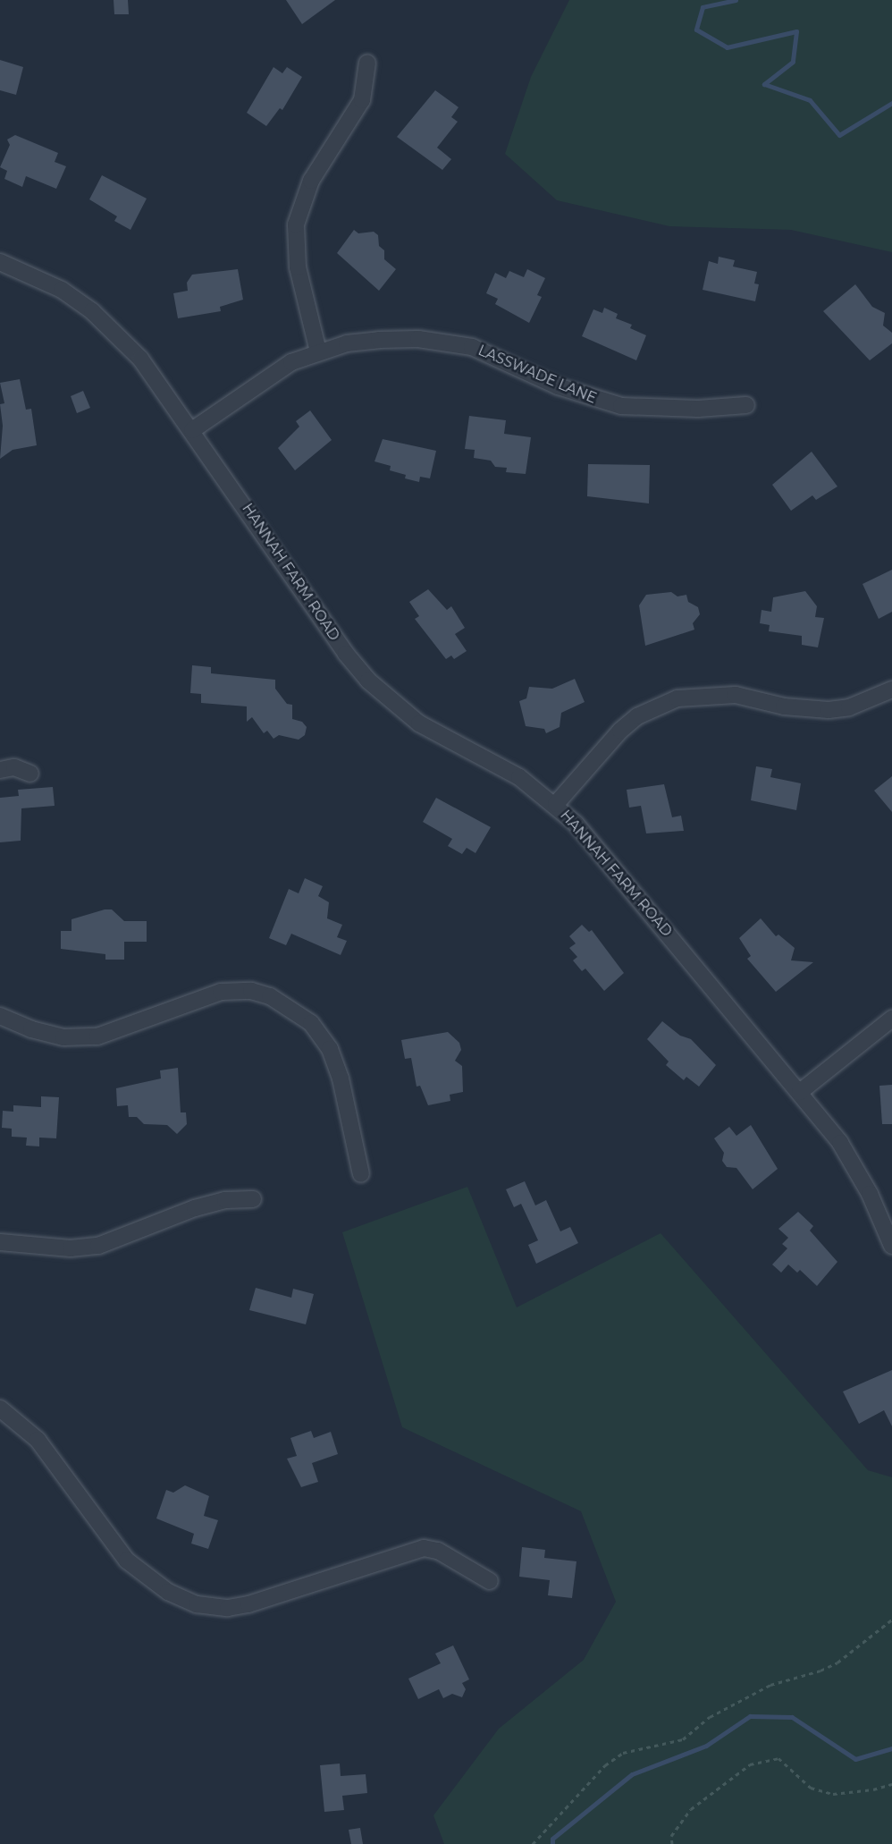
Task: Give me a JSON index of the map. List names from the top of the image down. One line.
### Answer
{"streets":{"street":["LASSWADE LANE","HANNAH FARM ROAD"]},"crossings":[["LASSWADE LANE","HANNAH FARM ROAD"]]}
